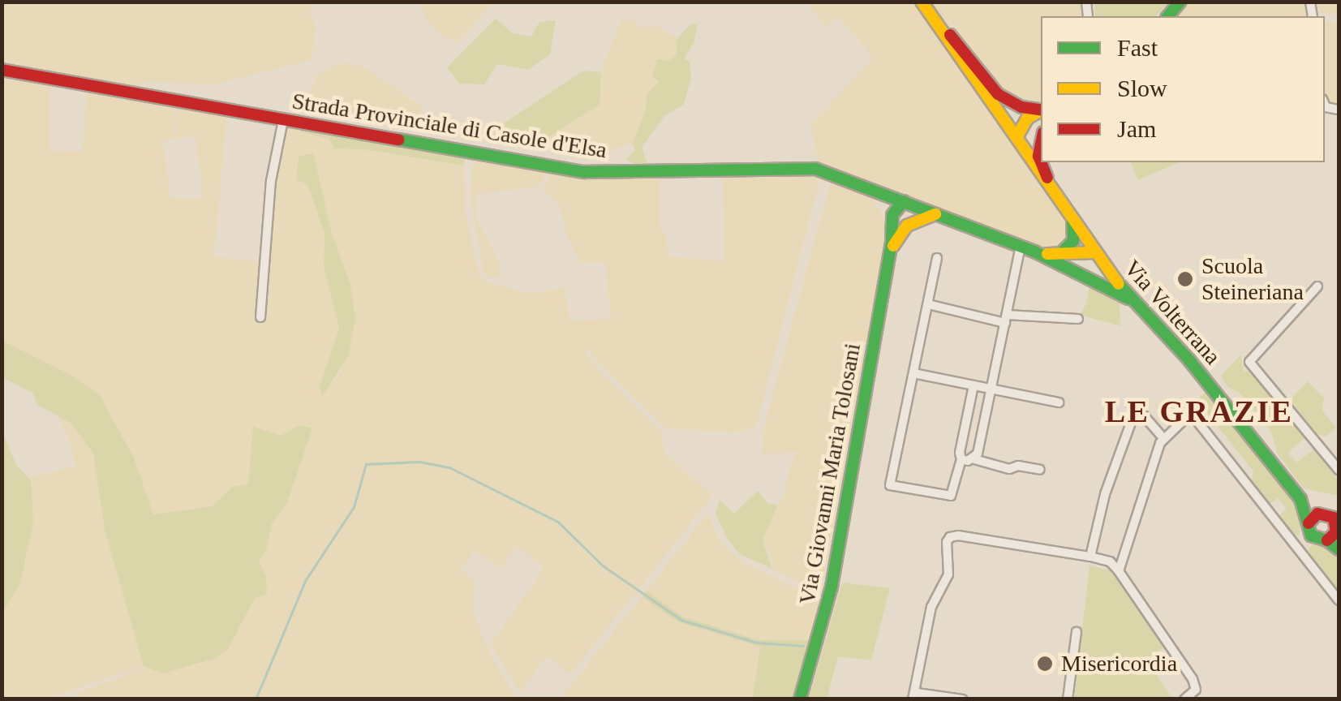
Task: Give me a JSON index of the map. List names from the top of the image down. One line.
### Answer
{"streets":{"main road":["Strada Provinciale di Casole d'Elsa","Via Volterrana","Via Giovanni Maria Tolosani"]},"crossings":[["Strada Provinciale di Casole d'Elsa","Via Giovanni Maria Tolosani"]],"districts":["LE GRAZIE"],"places":["Scuola Steineriana","Misericordia"],"legend":["Fast","Slow","Jam"]}
